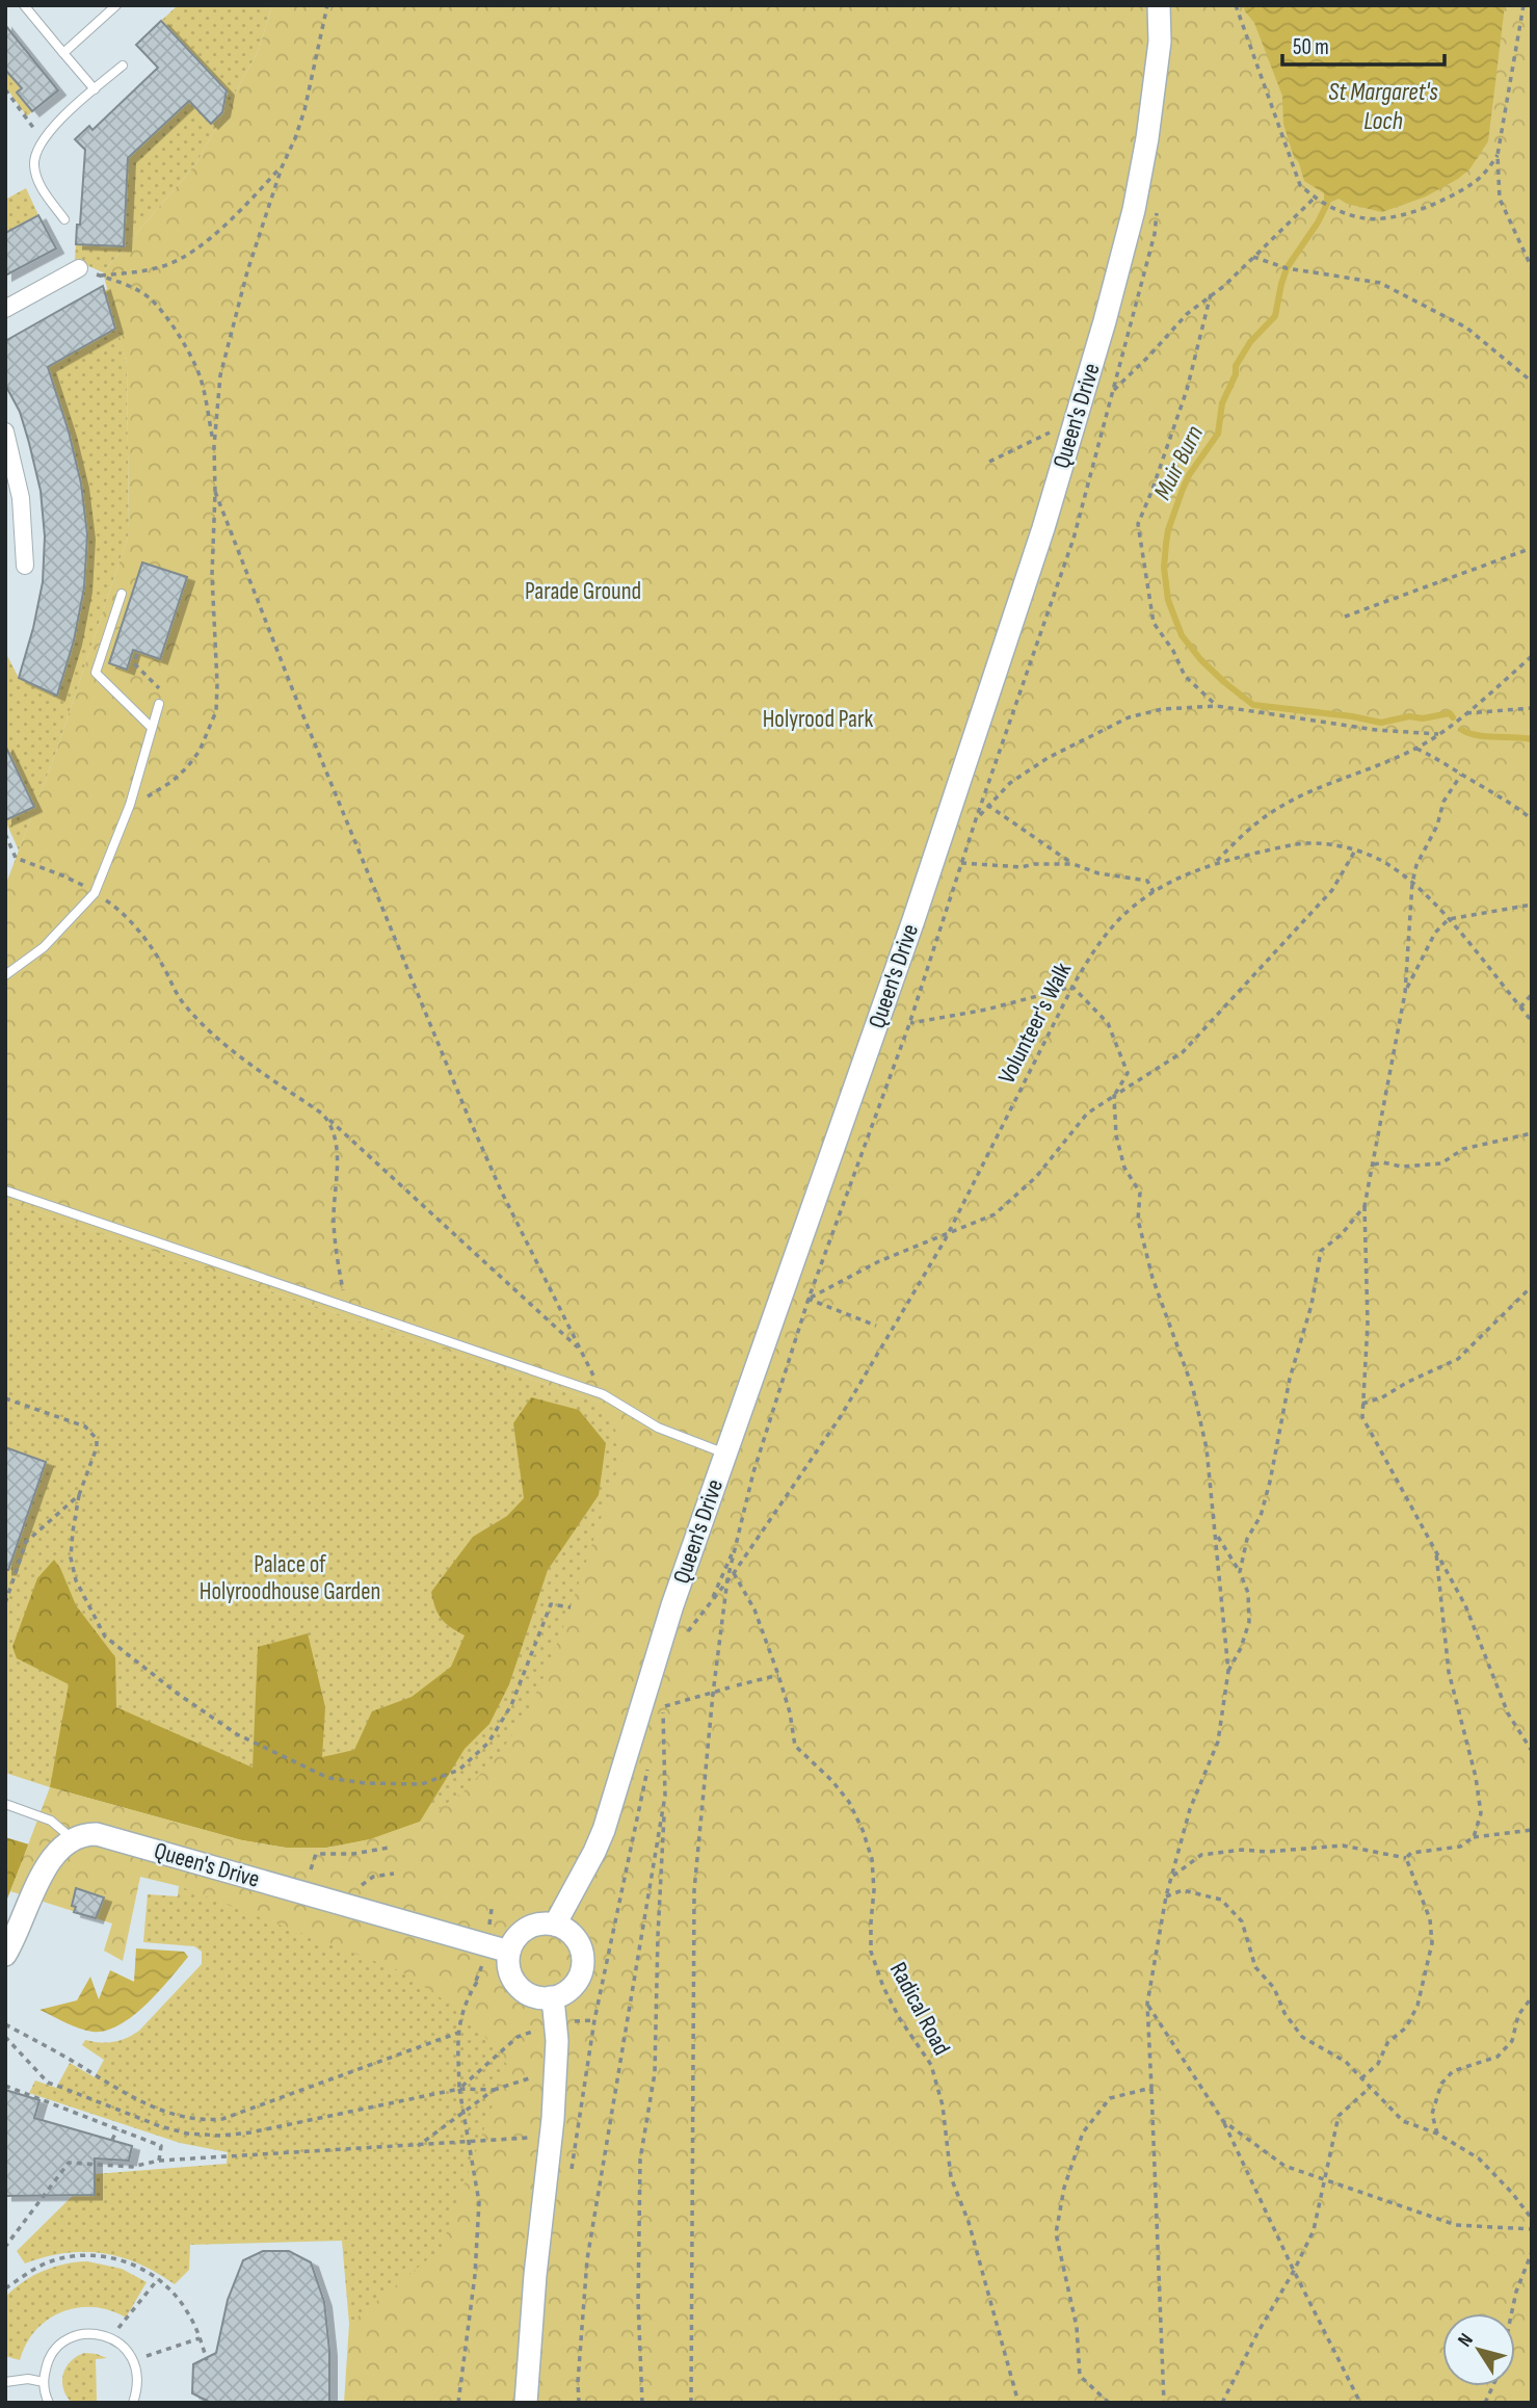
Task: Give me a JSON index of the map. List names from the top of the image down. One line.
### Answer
{"streets":{"street":["Queen's Drive"],"path":["Volunteer's Walk","Radical Road"]},"crossings":[["Volunteer's Walk","Radical Road"]],"water":["St Margaret's Loch","Muir Burn"],"parks":["Parade Ground","Holyrood Park","Palace of Holyroodhouse Garden"],"scale_bar":"50 m","north":"top left"}
